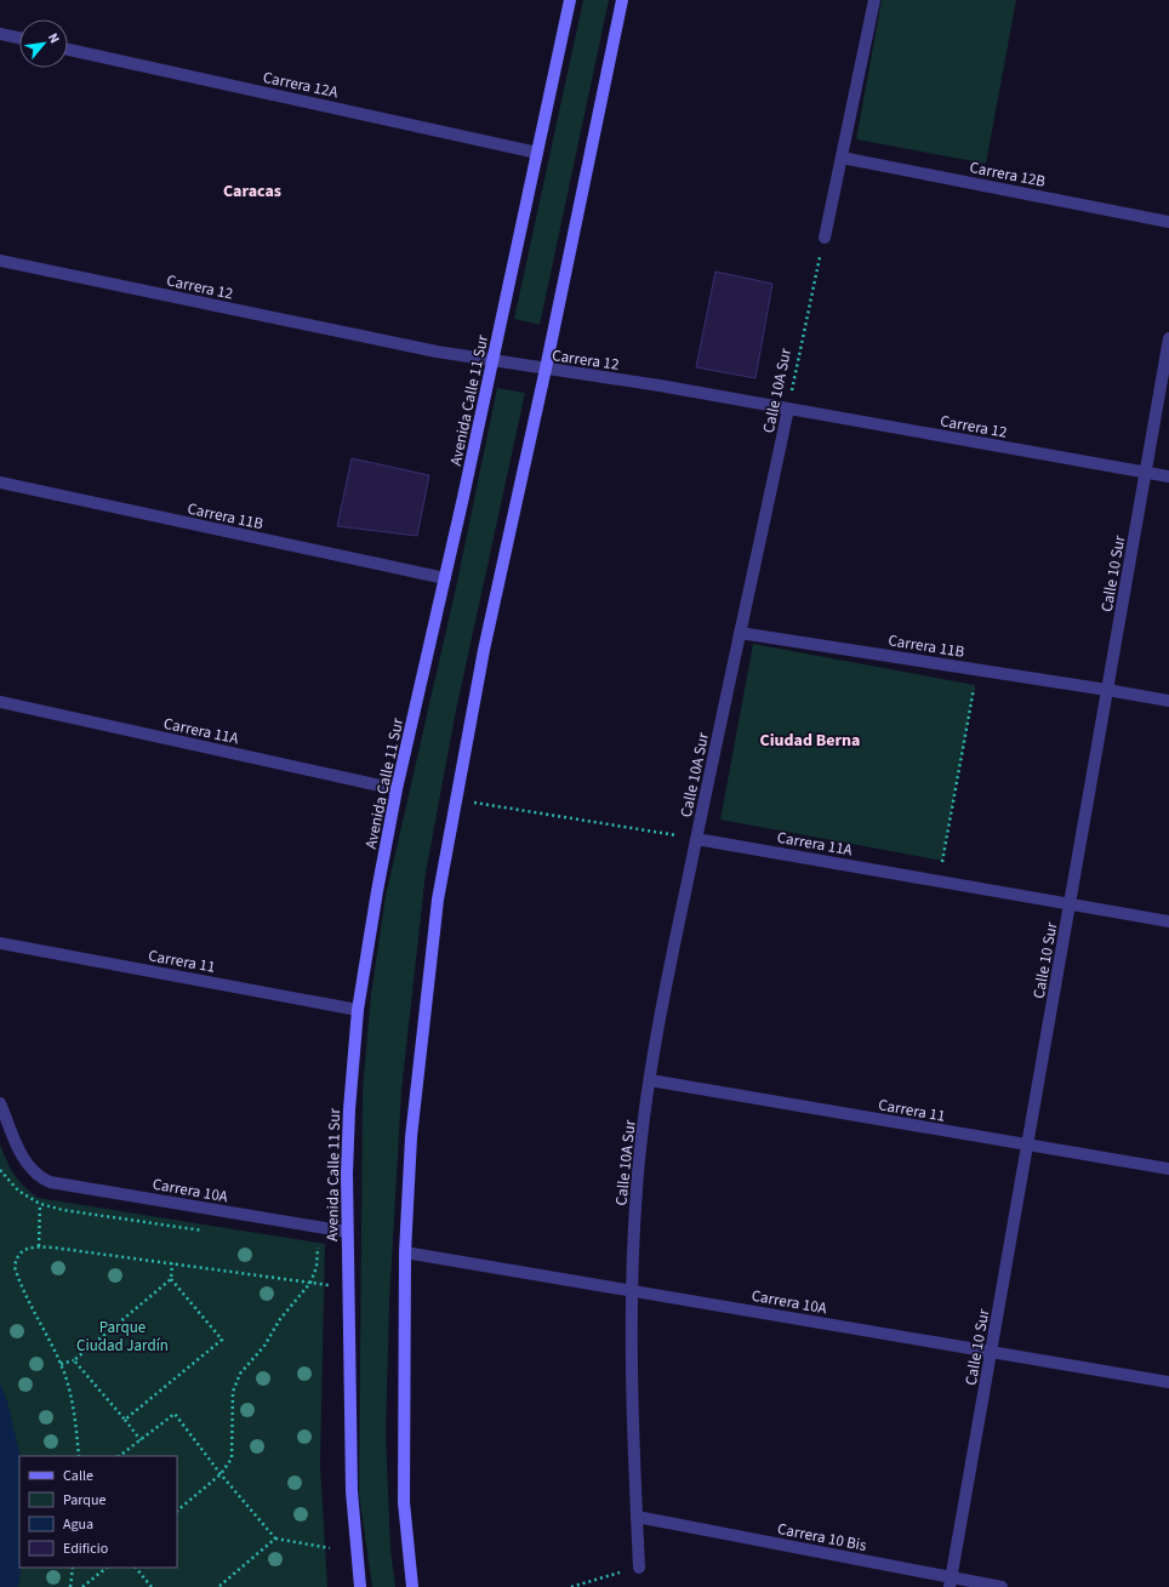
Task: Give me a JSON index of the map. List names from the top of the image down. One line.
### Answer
{"streets":{"main road":["Avenida Calle 11 Sur"],"street":["Carrera 12A","Carrera 12B","Carrera 12","Calle 10A Sur","Carrera 11B","Calle 10 Sur","Carrera 11A","Carrera 11","Carrera 10A","Carrera 10 Bis"]},"crossings":[["Carrera 12A","Avenida Calle 11 Sur"],["Carrera 12","Calle 10A Sur"],["Carrera 12","Avenida Calle 11 Sur"],["Carrera 12","Calle 10 Sur"],["Calle 10A Sur","Carrera 11B"],["Calle 10A Sur","Carrera 11A"],["Calle 10A Sur","Carrera 11"],["Calle 10A Sur","Carrera 10A"],["Calle 10A Sur","Carrera 10 Bis"],["Avenida Calle 11 Sur","Carrera 11B"],["Avenida Calle 11 Sur","Carrera 11A"],["Avenida Calle 11 Sur","Carrera 11"],["Avenida Calle 11 Sur","Carrera 10A"],["Carrera 11B","Calle 10 Sur"],["Calle 10 Sur","Carrera 11A"],["Calle 10 Sur","Carrera 11"],["Calle 10 Sur","Carrera 10A"],["Calle 10 Sur","Carrera 10 Bis"]],"districts":["Caracas","Ciudad Berna"],"parks":["Parque Ciudad Jardín"],"legend":["Calle","Parque","Agua","Edificio"],"north":"top right"}
